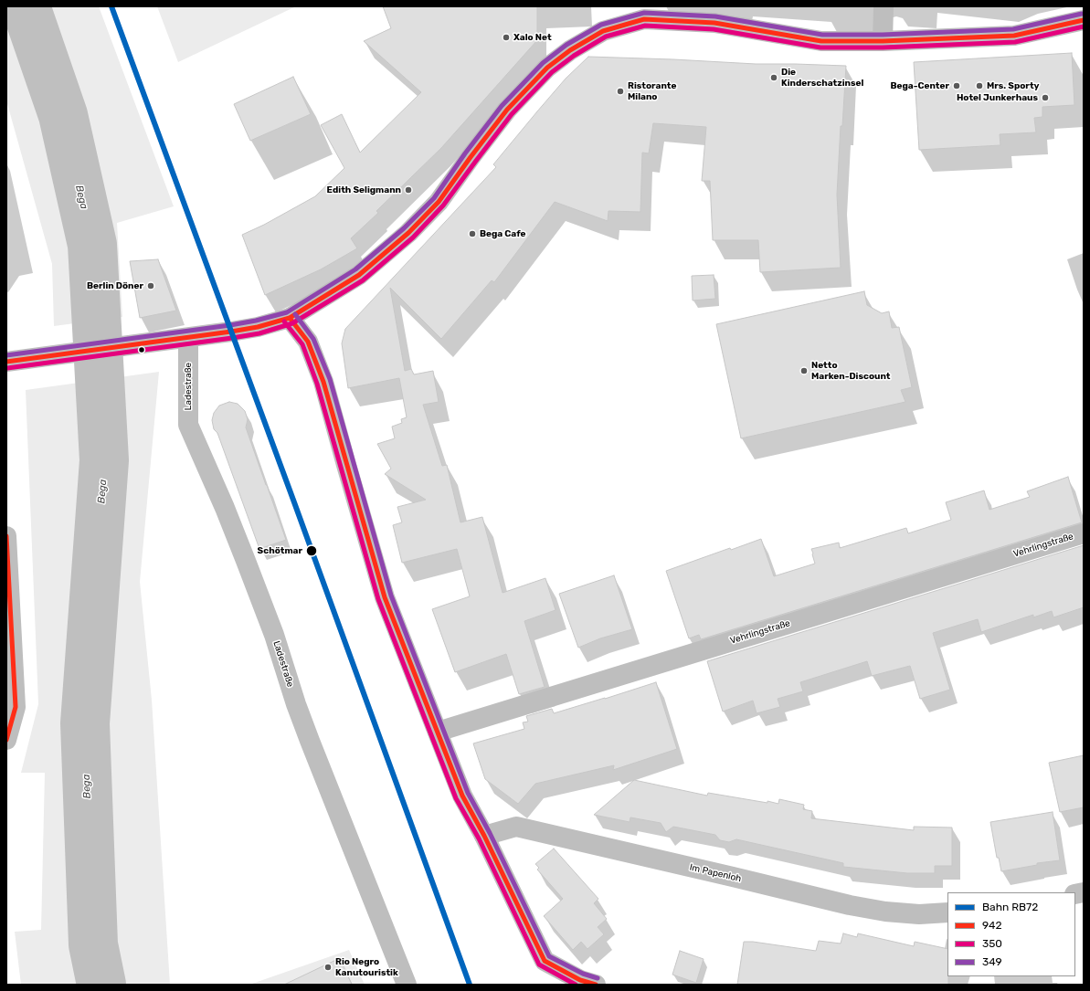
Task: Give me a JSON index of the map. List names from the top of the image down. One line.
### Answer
{"streets":{"street":["Ladestraße","Vehrlingstraße","Im Papenloh"]},"water":["Bega"],"places":["Xalo Net","Die Kinderschatzinsel","Bega-Center","Mrs. Sporty","Ristorante Milano","Hotel Junkerhaus","Edith Seligmann","Bega Cafe","Berlin Döner","Netto Marken-Discount","Schötmar","Rio Negro Kanutouristik"],"lines":["rail line RB72","transit line 349","transit line 942","transit line 350"],"legend":["Bahn RB72","942","350","349"]}
